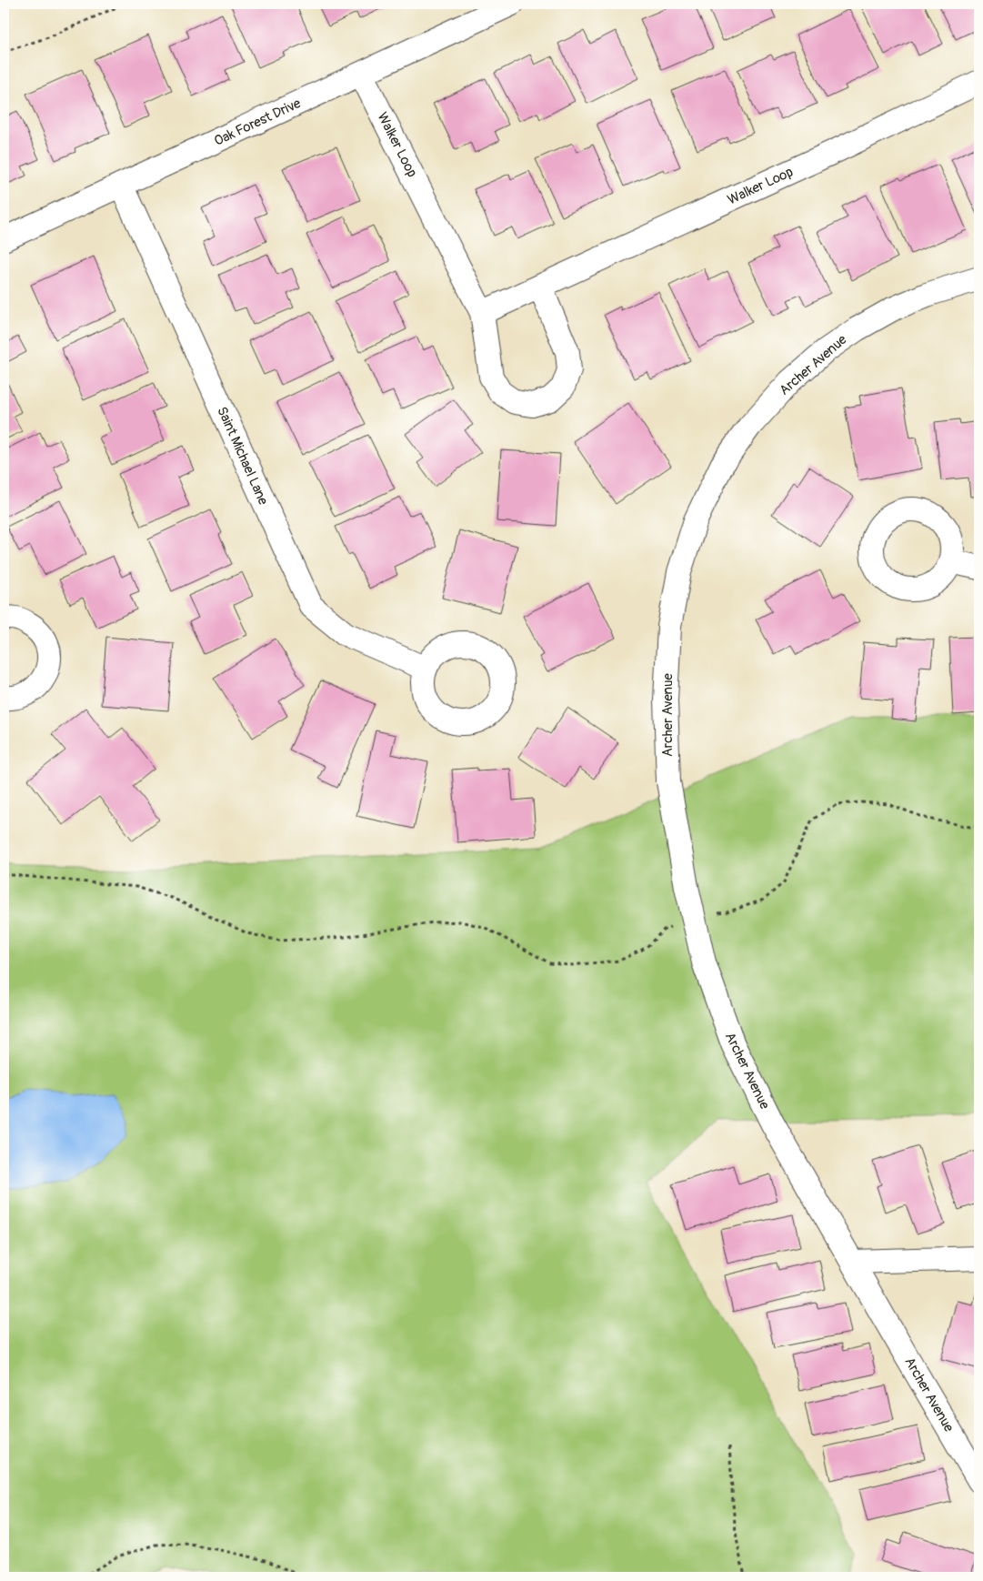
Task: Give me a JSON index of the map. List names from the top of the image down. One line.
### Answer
{"streets":{"street":["Oak Forest Drive","Walker Loop","Archer Avenue","Saint Michael Lane"]},"crossings":[["Oak Forest Drive","Walker Loop"],["Oak Forest Drive","Saint Michael Lane"]]}
